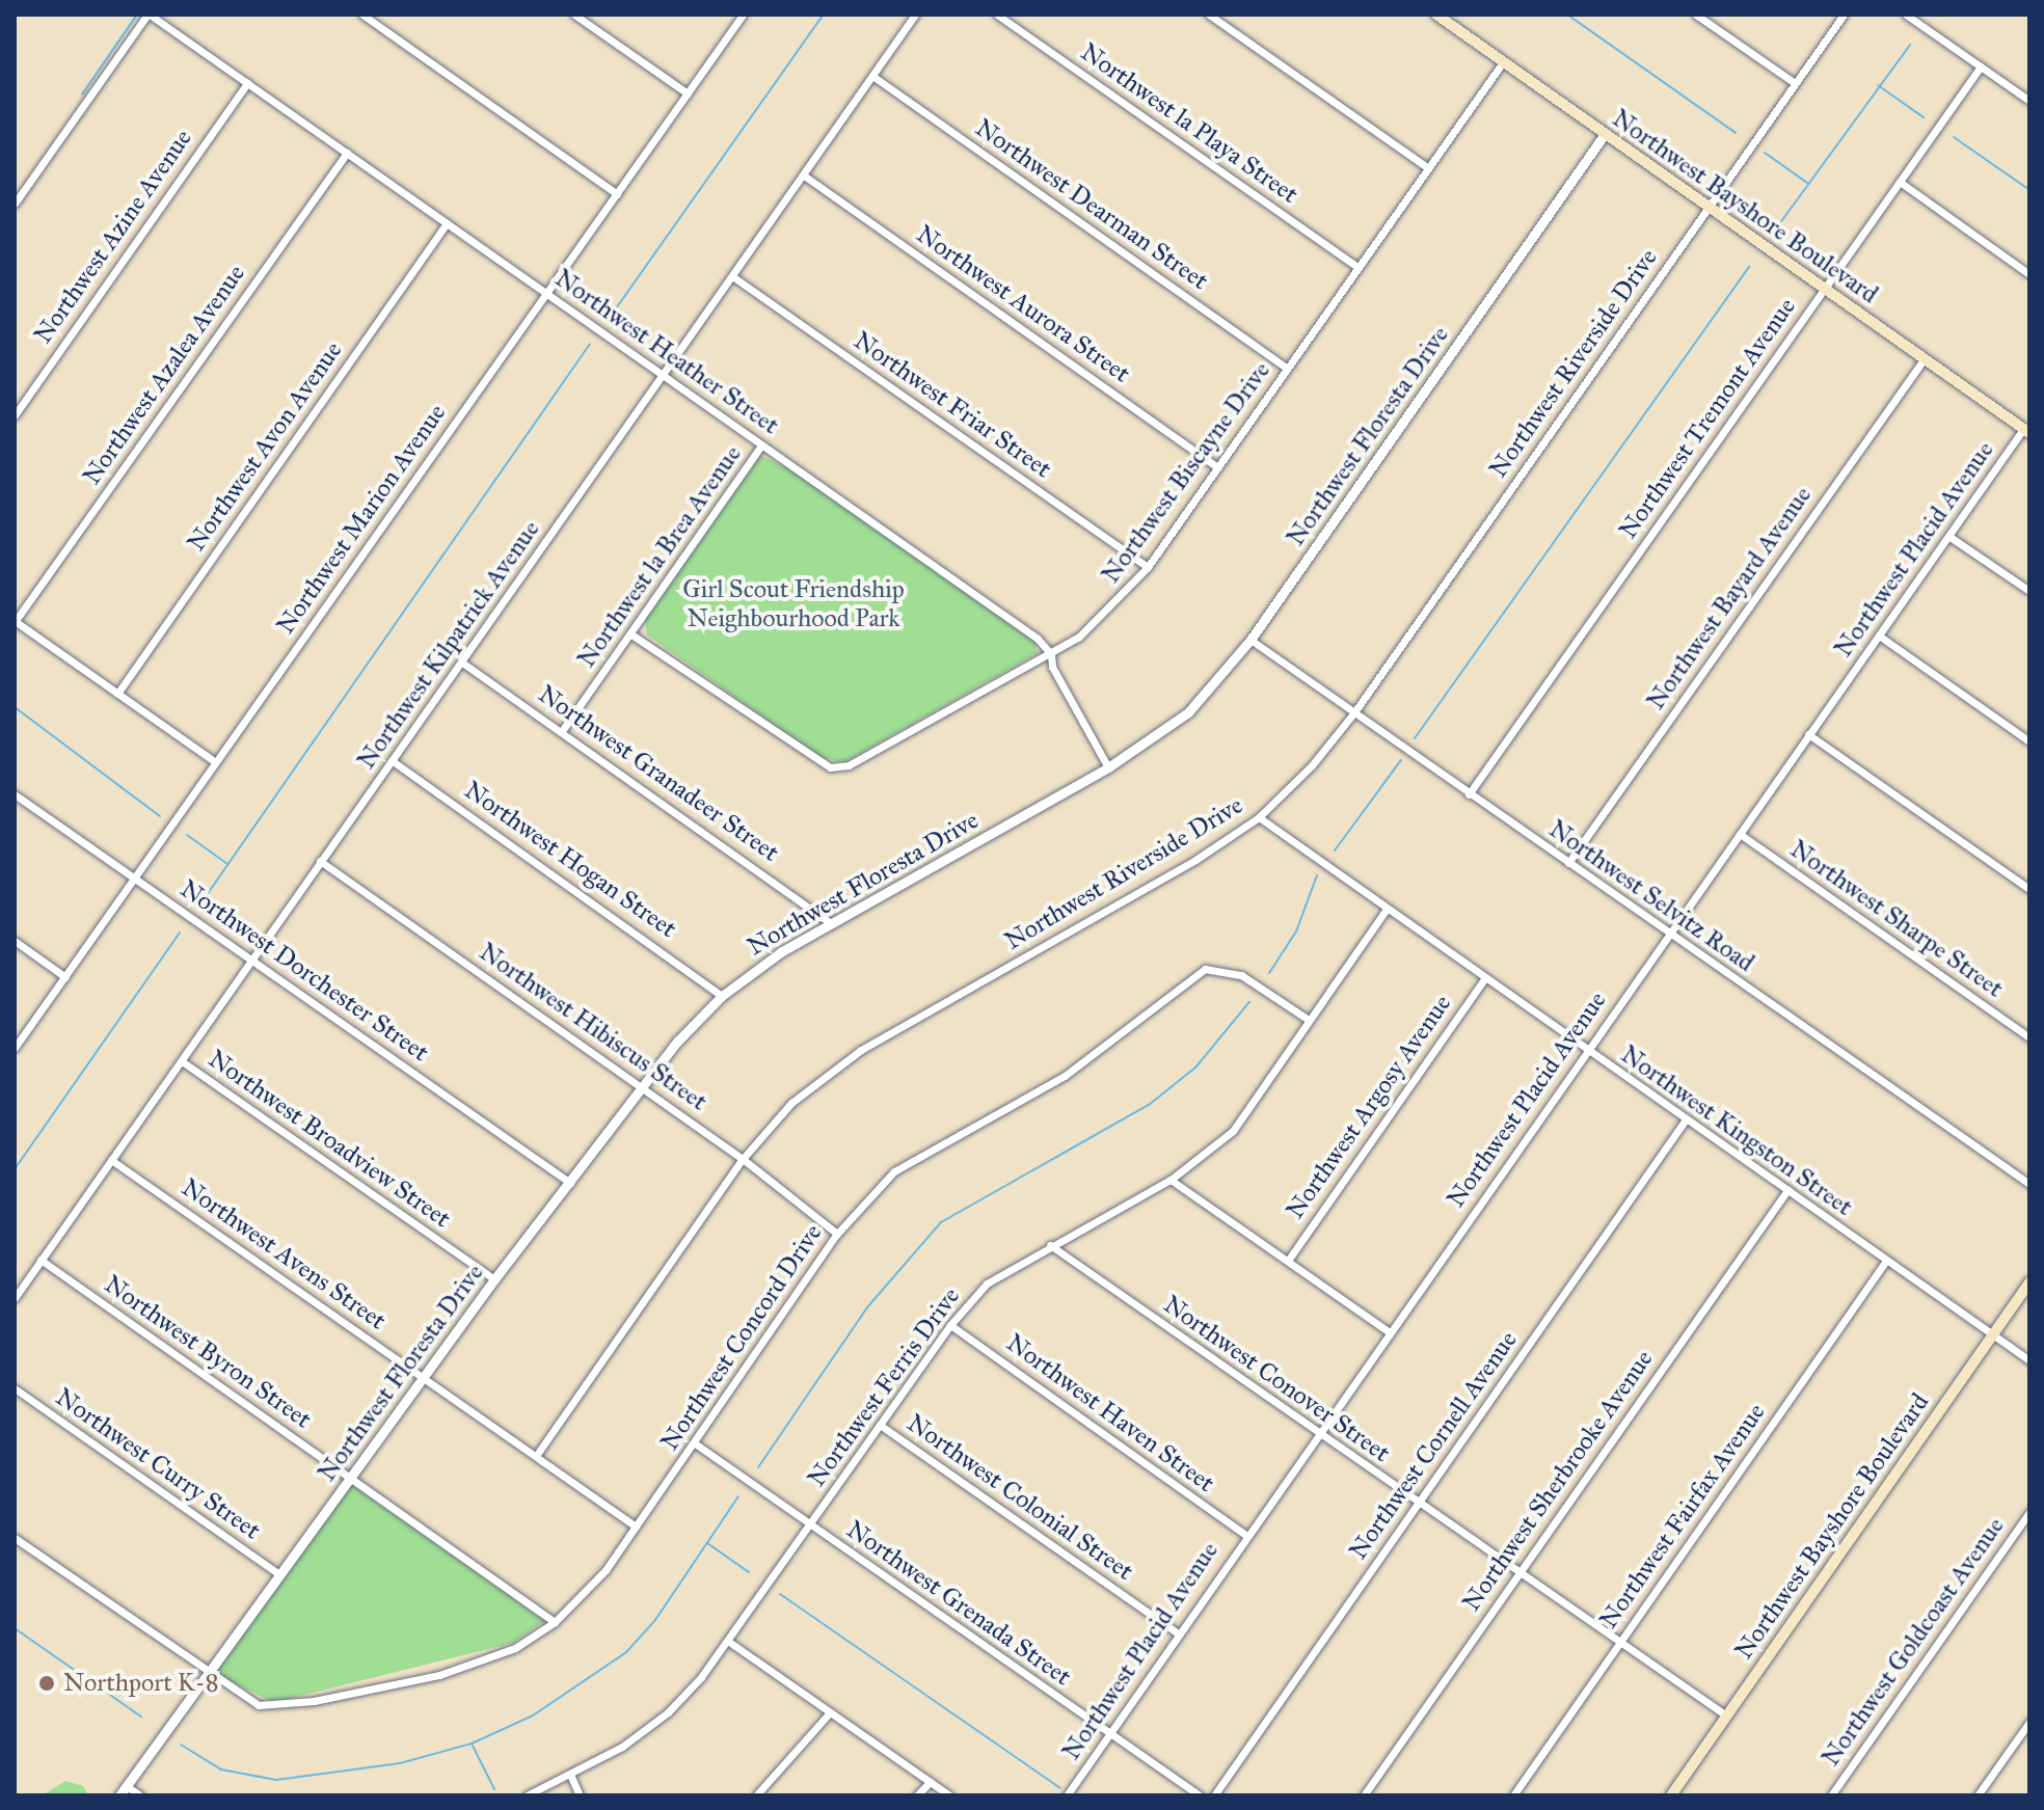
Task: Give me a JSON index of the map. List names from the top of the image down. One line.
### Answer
{"streets":{"main road":["Northwest Bayshore Boulevard"],"street":["Northwest la Playa Street","Northwest Dearman Street","Northwest Azine Avenue","Northwest Aurora Street","Northwest Heather Street","Northwest Riverside Drive","Northwest Azalea Avenue","Northwest Friar Street","Northwest Tremont Avenue","Northwest Floresta Drive","Northwest Avon Avenue","Northwest Biscayne Drive","Northwest Marion Avenue","Northwest Placid Avenue","Northwest la Brea Avenue","Northwest Bayard Avenue","Northwest Kilpatrick Avenue","Northwest Granadeer Street","Northwest Hogan Street","Northwest Selvitz Road","Northwest Sharpe Street","Northwest Dorchester Street","Northwest Hibiscus Street","Northwest Argosy Avenue","Northwest Kingston Street","Northwest Broadview Street","Northwest Avens Street","Northwest Concord Drive","Northwest Byron Street","Northwest Conover Street","Northwest Ferris Drive","Northwest Haven Street","Northwest Cornell Avenue","Northwest Curry Street","Northwest Sherbrooke Avenue","Northwest Colonial Street","Northwest Fairfax Avenue","Northwest Grenada Street","Northwest Goldcoast Avenue"]},"crossings":[["Northwest la Playa Street","Northwest Biscayne Drive"],["Northwest Dearman Street","Northwest Biscayne Drive"],["Northwest Dearman Street","Northwest Kilpatrick Avenue"],["Northwest Bayshore Boulevard","Northwest Riverside Drive"],["Northwest Bayshore Boulevard","Northwest Tremont Avenue"],["Northwest Bayshore Boulevard","Northwest Floresta Drive"],["Northwest Bayshore Boulevard","Northwest Biscayne Drive"],["Northwest Bayshore Boulevard","Northwest Placid Avenue"],["Northwest Bayshore Boulevard","Northwest Bayard Avenue"],["Northwest Bayshore Boulevard","Northwest Kingston Street"],["Northwest Bayshore Boulevard","Northwest Conover Street"],["Northwest Azine Avenue","Northwest Heather Street"],["Northwest Aurora Street","Northwest Biscayne Drive"],["Northwest Aurora Street","Northwest Kilpatrick Avenue"],["Northwest Heather Street","Northwest Azalea Avenue"],["Northwest Heather Street","Northwest Floresta Drive"],["Northwest Heather Street","Northwest Avon Avenue"],["Northwest Heather Street","Northwest Biscayne Drive"],["Northwest Heather Street","Northwest Marion Avenue"],["Northwest Heather Street","Northwest la Brea Avenue"],["Northwest Heather Street","Northwest Kilpatrick Avenue"],["Northwest Riverside Drive","Northwest Selvitz Road"],["Northwest Riverside Drive","Northwest Hibiscus Street"],["Northwest Riverside Drive","Northwest Kingston Street"],["Northwest Riverside Drive","Northwest Avens Street"],["Northwest Friar Street","Northwest Biscayne Drive"],["Northwest Friar Street","Northwest Kilpatrick Avenue"],["Northwest Tremont Avenue","Northwest Selvitz Road"],["Northwest Floresta Drive","Northwest Granadeer Street"],["Northwest Floresta Drive","Northwest Hogan Street"],["Northwest Floresta Drive","Northwest Selvitz Road"],["Northwest Floresta Drive","Northwest Dorchester Street"],["Northwest Floresta Drive","Northwest Hibiscus Street"],["Northwest Floresta Drive","Northwest Broadview Street"],["Northwest Floresta Drive","Northwest Avens Street"],["Northwest Floresta Drive","Northwest Concord Drive"],["Northwest Floresta Drive","Northwest Byron Street"],["Northwest Floresta Drive","Northwest Curry Street"],["Northwest Biscayne Drive","Northwest la Brea Avenue"],["Northwest Marion Avenue","Northwest Dorchester Street"],["Northwest Placid Avenue","Northwest Selvitz Road"],["Northwest Placid Avenue","Northwest Sharpe Street"],["Northwest Placid Avenue","Northwest Kingston Street"],["Northwest Placid Avenue","Northwest Conover Street"],["Northwest Placid Avenue","Northwest Haven Street"],["Northwest Placid Avenue","Northwest Colonial Street"],["Northwest Placid Avenue","Northwest Grenada Street"],["Northwest la Brea Avenue","Northwest Granadeer Street"],["Northwest Bayard Avenue","Northwest Selvitz Road"],["Northwest Kilpatrick Avenue","Northwest Granadeer Street"],["Northwest Kilpatrick Avenue","Northwest Hogan Street"],["Northwest Kilpatrick Avenue","Northwest Dorchester Street"],["Northwest Kilpatrick Avenue","Northwest Hibiscus Street"],["Northwest Kilpatrick Avenue","Northwest Broadview Street"],["Northwest Kilpatrick Avenue","Northwest Avens Street"],["Northwest Kilpatrick Avenue","Northwest Byron Street"],["Northwest Hibiscus Street","Northwest Concord Drive"],["Northwest Argosy Avenue","Northwest Kingston Street"],["Northwest Kingston Street","Northwest Ferris Drive"],["Northwest Kingston Street","Northwest Cornell Avenue"],["Northwest Kingston Street","Northwest Sherbrooke Avenue"],["Northwest Kingston Street","Northwest Fairfax Avenue"],["Northwest Avens Street","Northwest Concord Drive"],["Northwest Concord Drive","Northwest Byron Street"],["Northwest Concord Drive","Northwest Ferris Drive"],["Northwest Concord Drive","Northwest Grenada Street"],["Northwest Conover Street","Northwest Ferris Drive"],["Northwest Conover Street","Northwest Cornell Avenue"],["Northwest Conover Street","Northwest Sherbrooke Avenue"],["Northwest Conover Street","Northwest Fairfax Avenue"],["Northwest Ferris Drive","Northwest Haven Street"],["Northwest Ferris Drive","Northwest Colonial Street"],["Northwest Ferris Drive","Northwest Grenada Street"]],"parks":["Girl Scout Friendship Neighbourhood Park"],"places":["Northport K-8"]}
